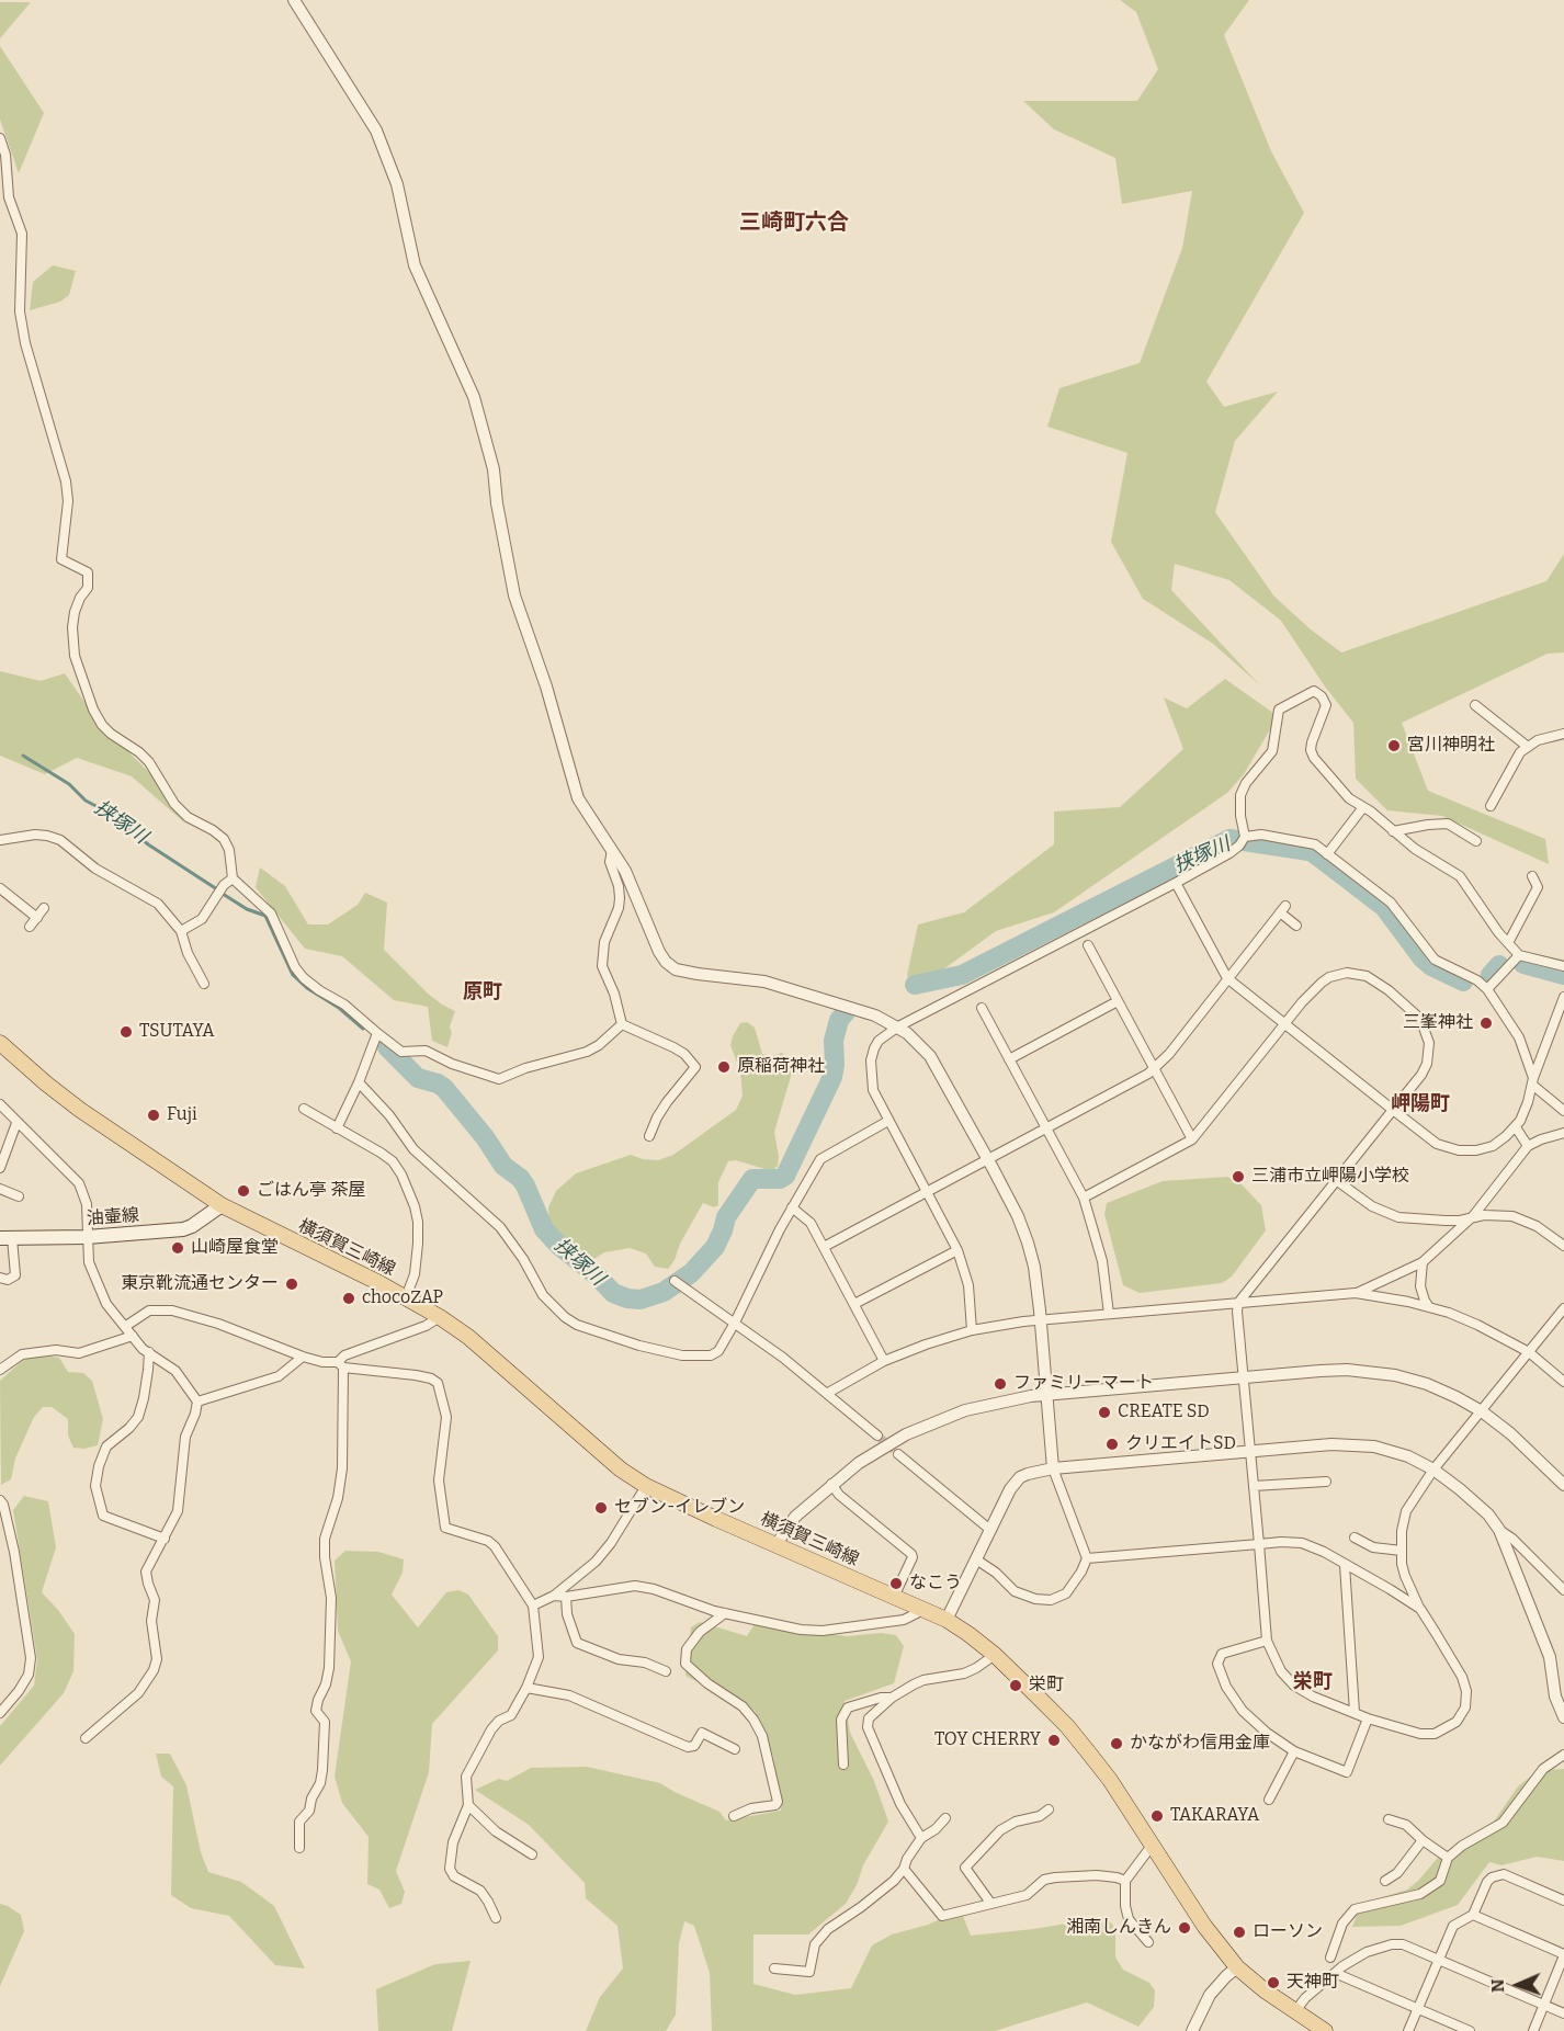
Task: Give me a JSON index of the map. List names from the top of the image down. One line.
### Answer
{"streets":{"main road":["油壷線","横須賀三崎線"]},"crossings":[["油壷線","横須賀三崎線"]],"districts":["三崎町六合","原町","岬陽町","栄町"],"water":["挟塚川"],"places":["宮川神明社","三峯神社","TSUTAYA","原稲荷神社","Fuji","三浦市立岬陽小学校","ごはん亭 茶屋","山崎屋食堂","東京靴流通センター","chocoZAP","ファミリーマート","CREATE SD","クリエイトSD","セブン-イレブン","なこう","栄町","TOY CHERRY","かながわ信用金庫","TAKARAYA","湘南しんきん","ローソン","天神町"],"north":"left"}
